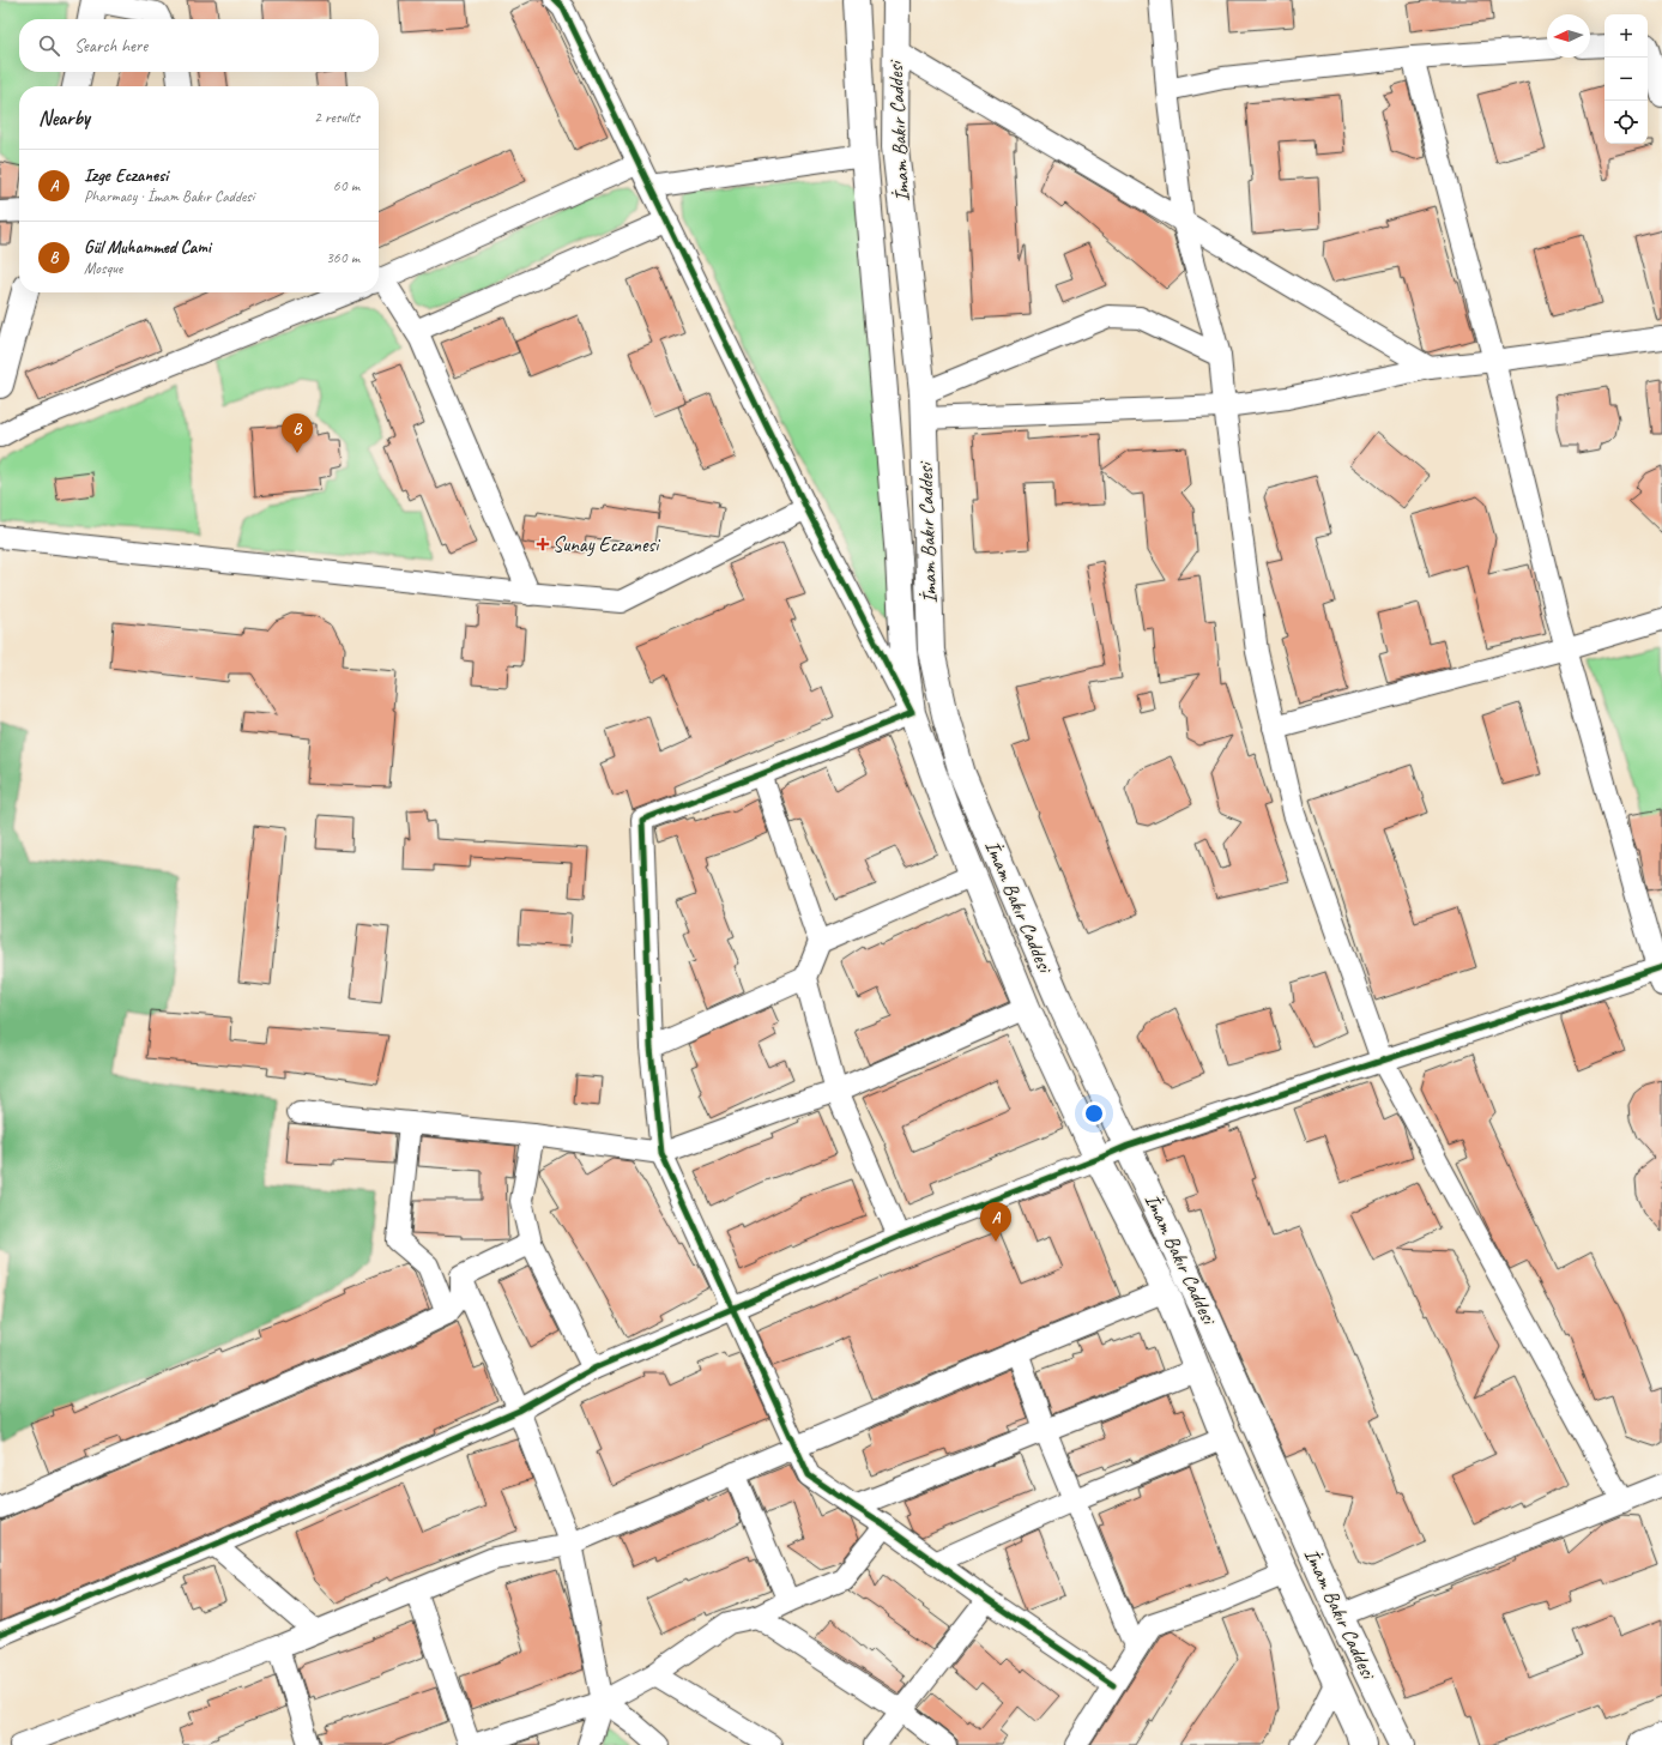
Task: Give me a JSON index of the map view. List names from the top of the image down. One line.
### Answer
{"streets":{"main road":["İmam Bakır Caddesi"]},"places":{"health":["Sunay Eczanesi"]},"north":"left","page":{"map_buttons":["+","−"],"search":"Search here","heading":["Nearby","2 results"],"list":[{"mark":"A","name":"Izge Eczanesi","note":"Pharmacy · İmam Bakır Caddesi","value":"60 m"},{"mark":"B","name":"Gül Muhammed Cami","note":"Mosque","value":"360 m"}],"pins":["B","A"]}}
